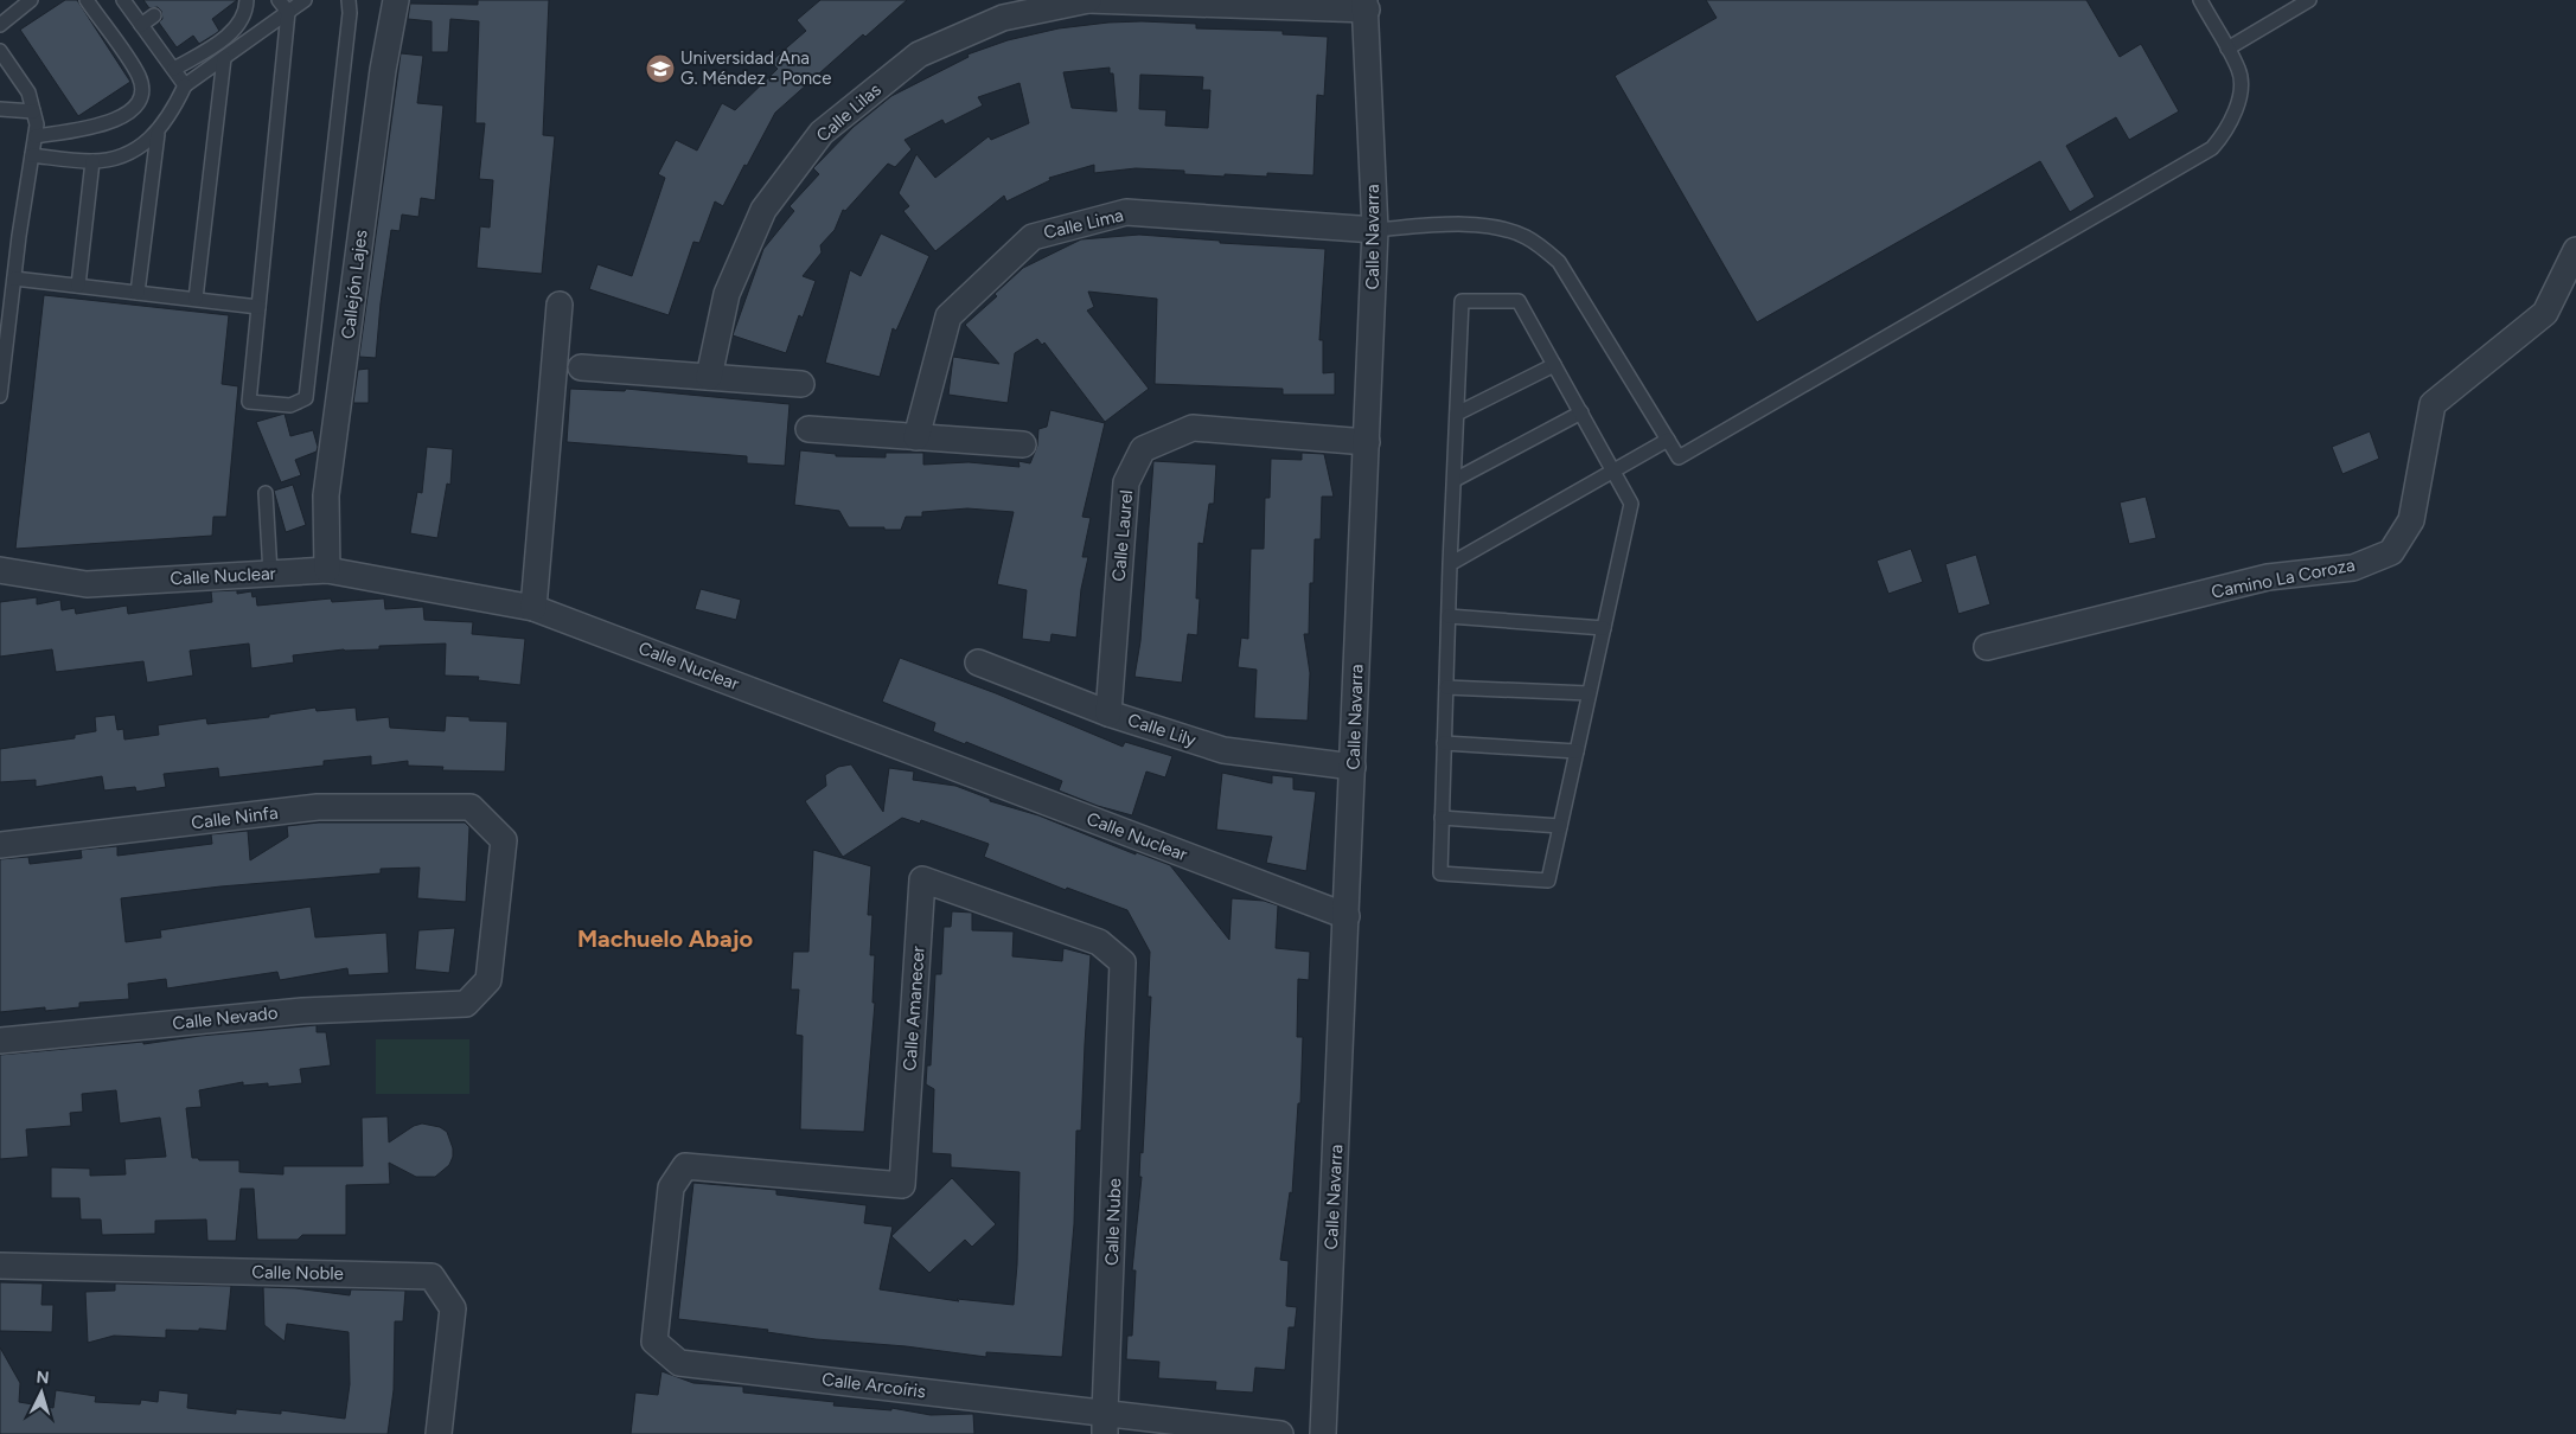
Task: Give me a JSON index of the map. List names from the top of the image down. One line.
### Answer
{"streets":{"street":["Calle Lilas","Calle Lima","Calle Navarra","Callejón Lajes","Calle Laurel","Calle Nuclear","Camino La Coroza","Calle Lily","Calle Ninfa","Calle Amanecer","Calle Nevado","Calle Nube","Calle Noble","Calle Arcoíris"]},"crossings":[["Calle Lilas","Calle Navarra"],["Calle Lima","Calle Navarra"],["Calle Navarra","Calle Laurel"],["Calle Navarra","Calle Nuclear"],["Calle Navarra","Calle Lily"],["Callejón Lajes","Calle Nuclear"],["Calle Laurel","Calle Lily"],["Calle Ninfa","Calle Nevado"],["Calle Amanecer","Calle Nube"],["Calle Amanecer","Calle Arcoíris"],["Calle Nube","Calle Arcoíris"]],"districts":["Machuelo Abajo"],"places":{"school or university":["Universidad Ana G. Méndez - Ponce"]},"north":"top"}
